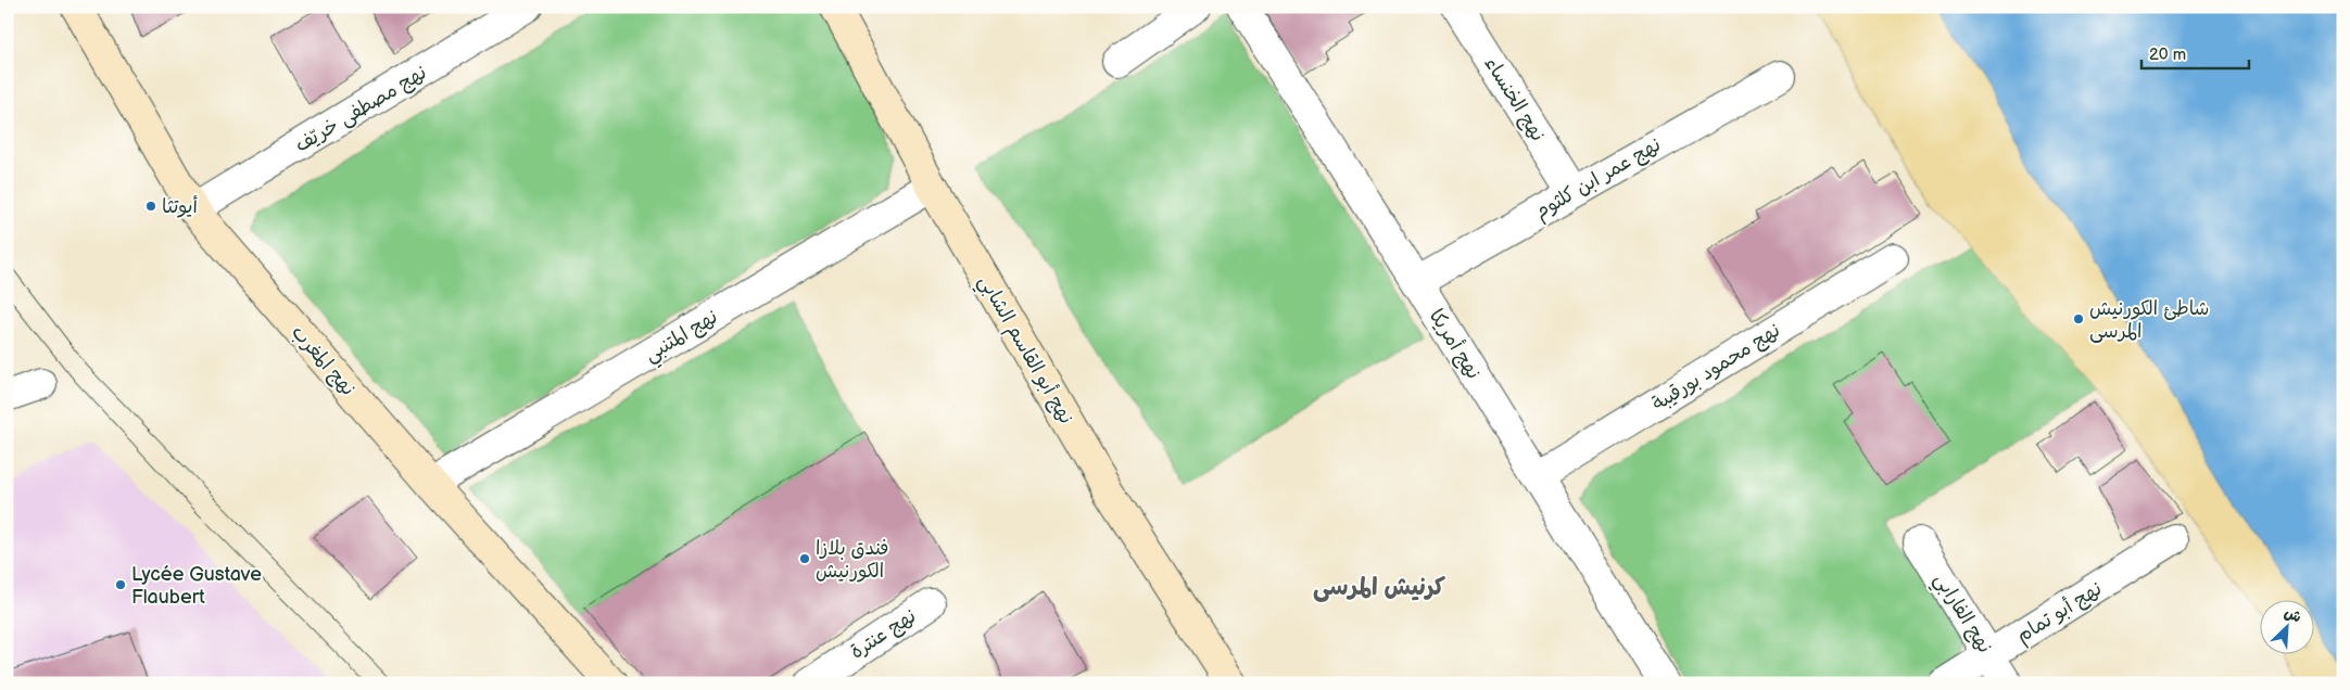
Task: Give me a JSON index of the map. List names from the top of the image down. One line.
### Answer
{"streets":{"street":["نهج الخنساء","نهج مصطفى خريّف","نهج عمر ابن كلثوم","نهج المتنبي","نهج أمريكا","نهج أبو القاسم الشابي","نهج المغرب","نهج محمود بورقيبة","نهج أبو تمام","نهج الفارابي","نهج عنترة"]},"crossings":[["نهج الخنساء","نهج عمر ابن كلثوم"],["نهج مصطفى خريّف","نهج المغرب"],["نهج عمر ابن كلثوم","نهج أمريكا"],["نهج المتنبي","نهج أبو القاسم الشابي"],["نهج المتنبي","نهج المغرب"],["نهج أمريكا","نهج محمود بورقيبة"],["نهج أبو تمام","نهج الفارابي"]],"districts":["كرنيش المرسى"],"places":["أيوتثا","شاطئ الكورنيش المرسى","فندق بلازا الكورنيش","Lycée Gustave Flaubert"],"scale_bar":"20 m","north":"top right"}
